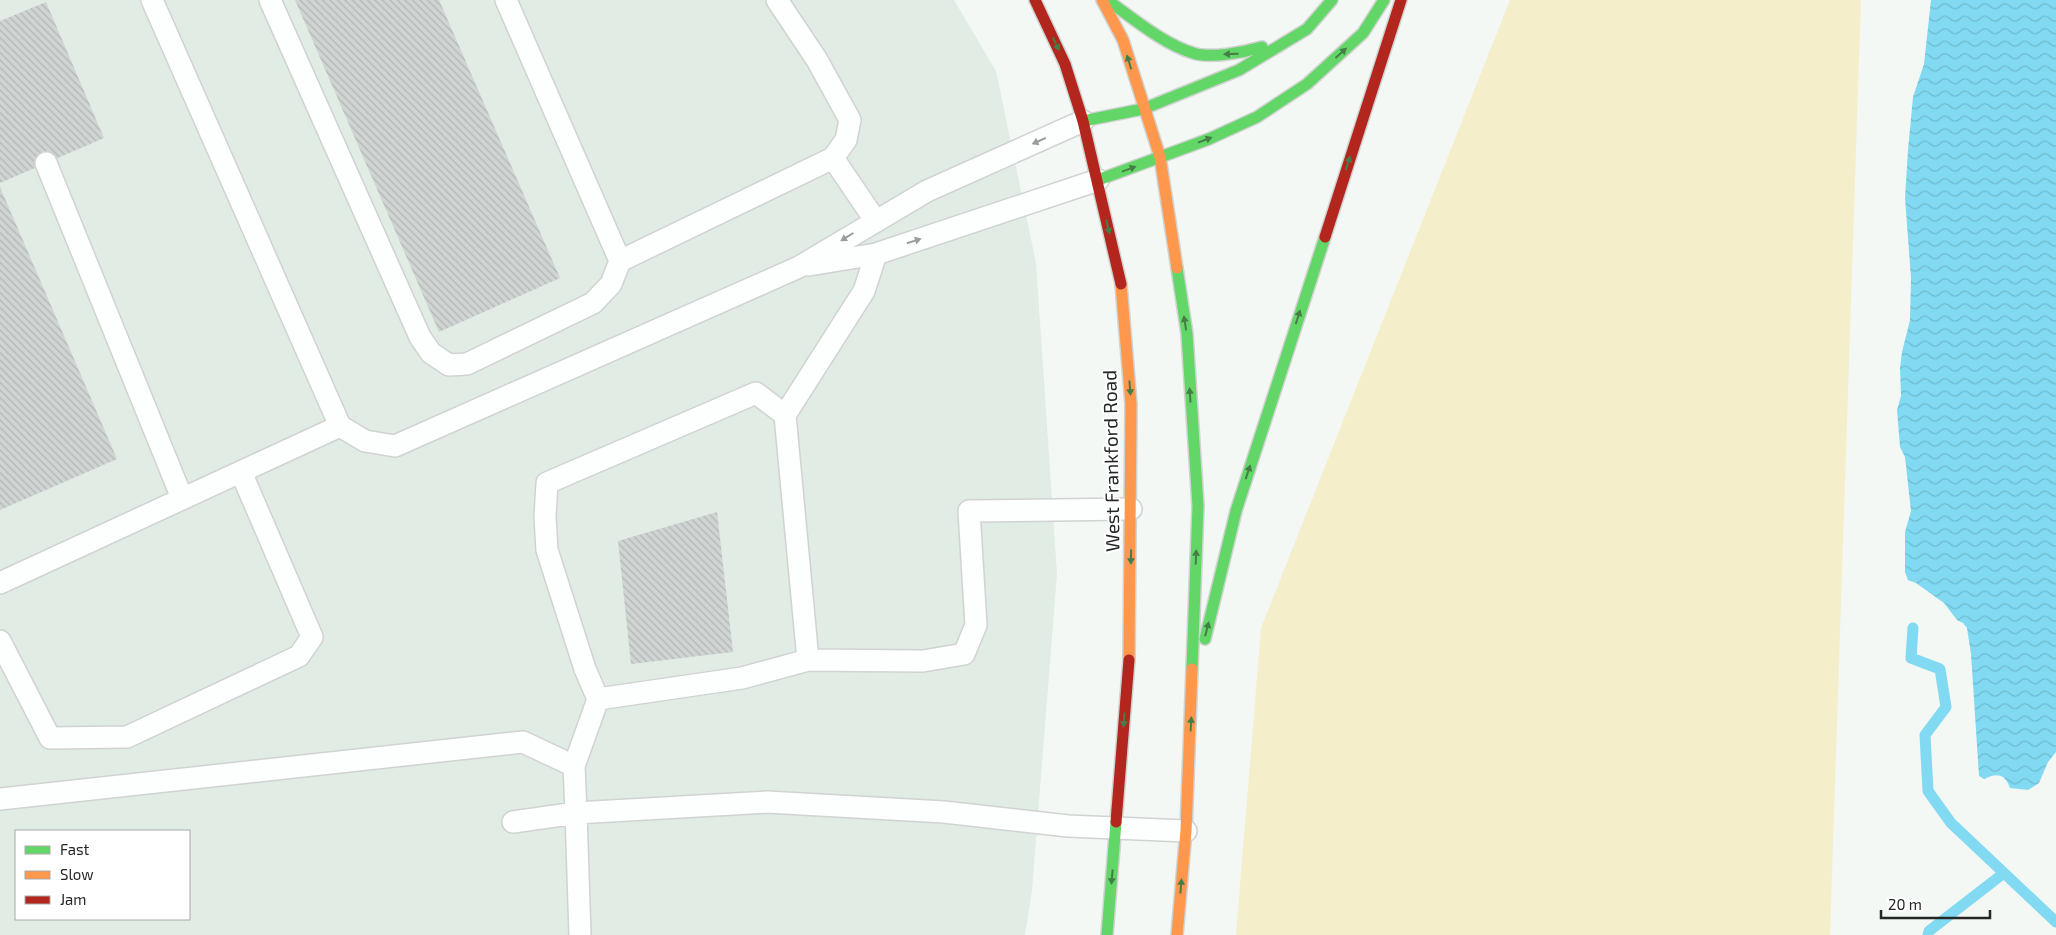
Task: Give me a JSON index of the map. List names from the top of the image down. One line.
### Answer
{"streets":{"main road":["West Frankford Road"]},"legend":["Fast","Slow","Jam"],"scale_bar":"20 m"}
